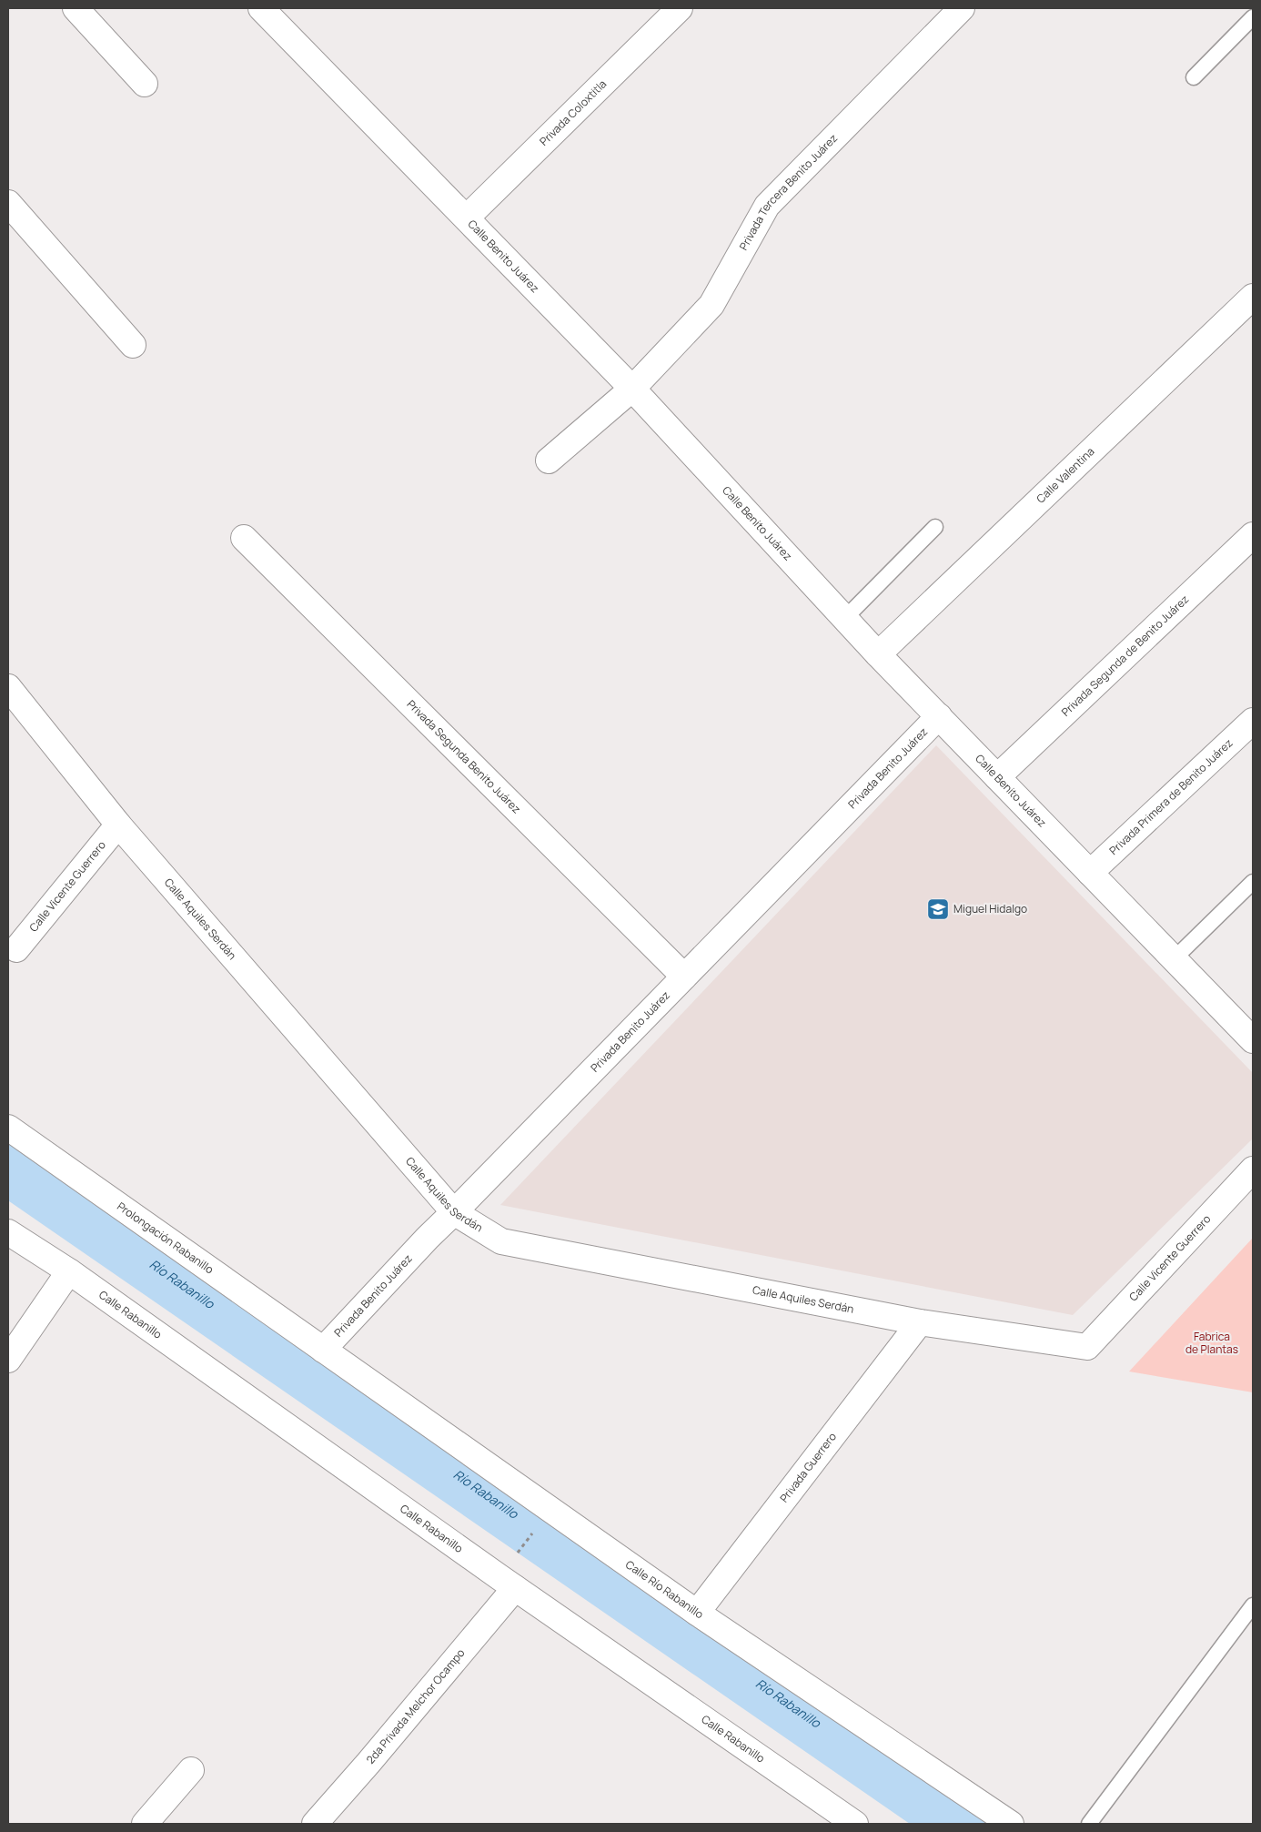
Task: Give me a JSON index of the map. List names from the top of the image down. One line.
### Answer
{"streets":{"street":["Privada Coloxtitla","Privada Tercera Benito Juárez","Calle Benito Juárez","Calle Valentina","Privada Segunda de Benito Juárez","Privada Segunda Benito Juárez","Privada Benito Juárez","Privada Primera de Benito Juárez","Calle Vicente Guerrero","Calle Aquiles Serdán","Prolongación Rabanillo","Calle Rabanillo","Privada Guerrero","Calle Río Rabanillo","2da Privada Melchor Ocampo"]},"crossings":[["Privada Coloxtitla","Calle Benito Juárez"],["Privada Tercera Benito Juárez","Calle Benito Juárez"],["Calle Benito Juárez","Calle Valentina"],["Calle Benito Juárez","Privada Segunda de Benito Juárez"],["Calle Benito Juárez","Privada Benito Juárez"],["Calle Benito Juárez","Privada Primera de Benito Juárez"],["Privada Segunda Benito Juárez","Privada Benito Juárez"],["Privada Benito Juárez","Calle Aquiles Serdán"],["Privada Benito Juárez","Prolongación Rabanillo"],["Privada Benito Juárez","Calle Río Rabanillo"],["Calle Vicente Guerrero","Calle Aquiles Serdán"],["Calle Aquiles Serdán","Privada Guerrero"],["Prolongación Rabanillo","Calle Río Rabanillo"],["Calle Rabanillo","2da Privada Melchor Ocampo"],["Privada Guerrero","Calle Río Rabanillo"]],"water":["Río Rabanillo"],"parks":["Fabrica de Plantas"],"places":{"school or university":["Miguel Hidalgo"]}}
